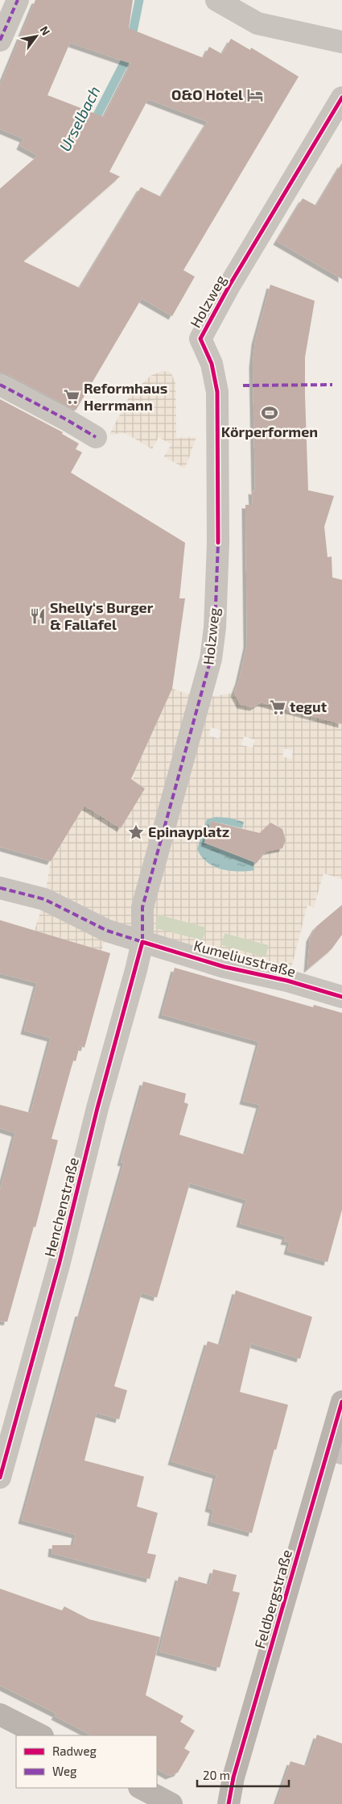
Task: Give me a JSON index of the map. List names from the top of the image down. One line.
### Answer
{"streets":{"street":["Holzweg","Kumeliusstraße","Henchenstraße","Feldbergstraße"]},"crossings":[["Holzweg","Kumeliusstraße"],["Holzweg","Henchenstraße"],["Kumeliusstraße","Henchenstraße"]],"water":["Urselbach"],"places":{"hotel":["O&O Hotel"],"supermarket":["Reformhaus Herrmann","tegut"],"sports":["Körperformen"],"restaurant":["Shelly‘s Burger & Fallafel"],"place":["Epinayplatz"]},"legend":["Radweg","Weg"],"scale_bar":"20 m","north":"top right"}
